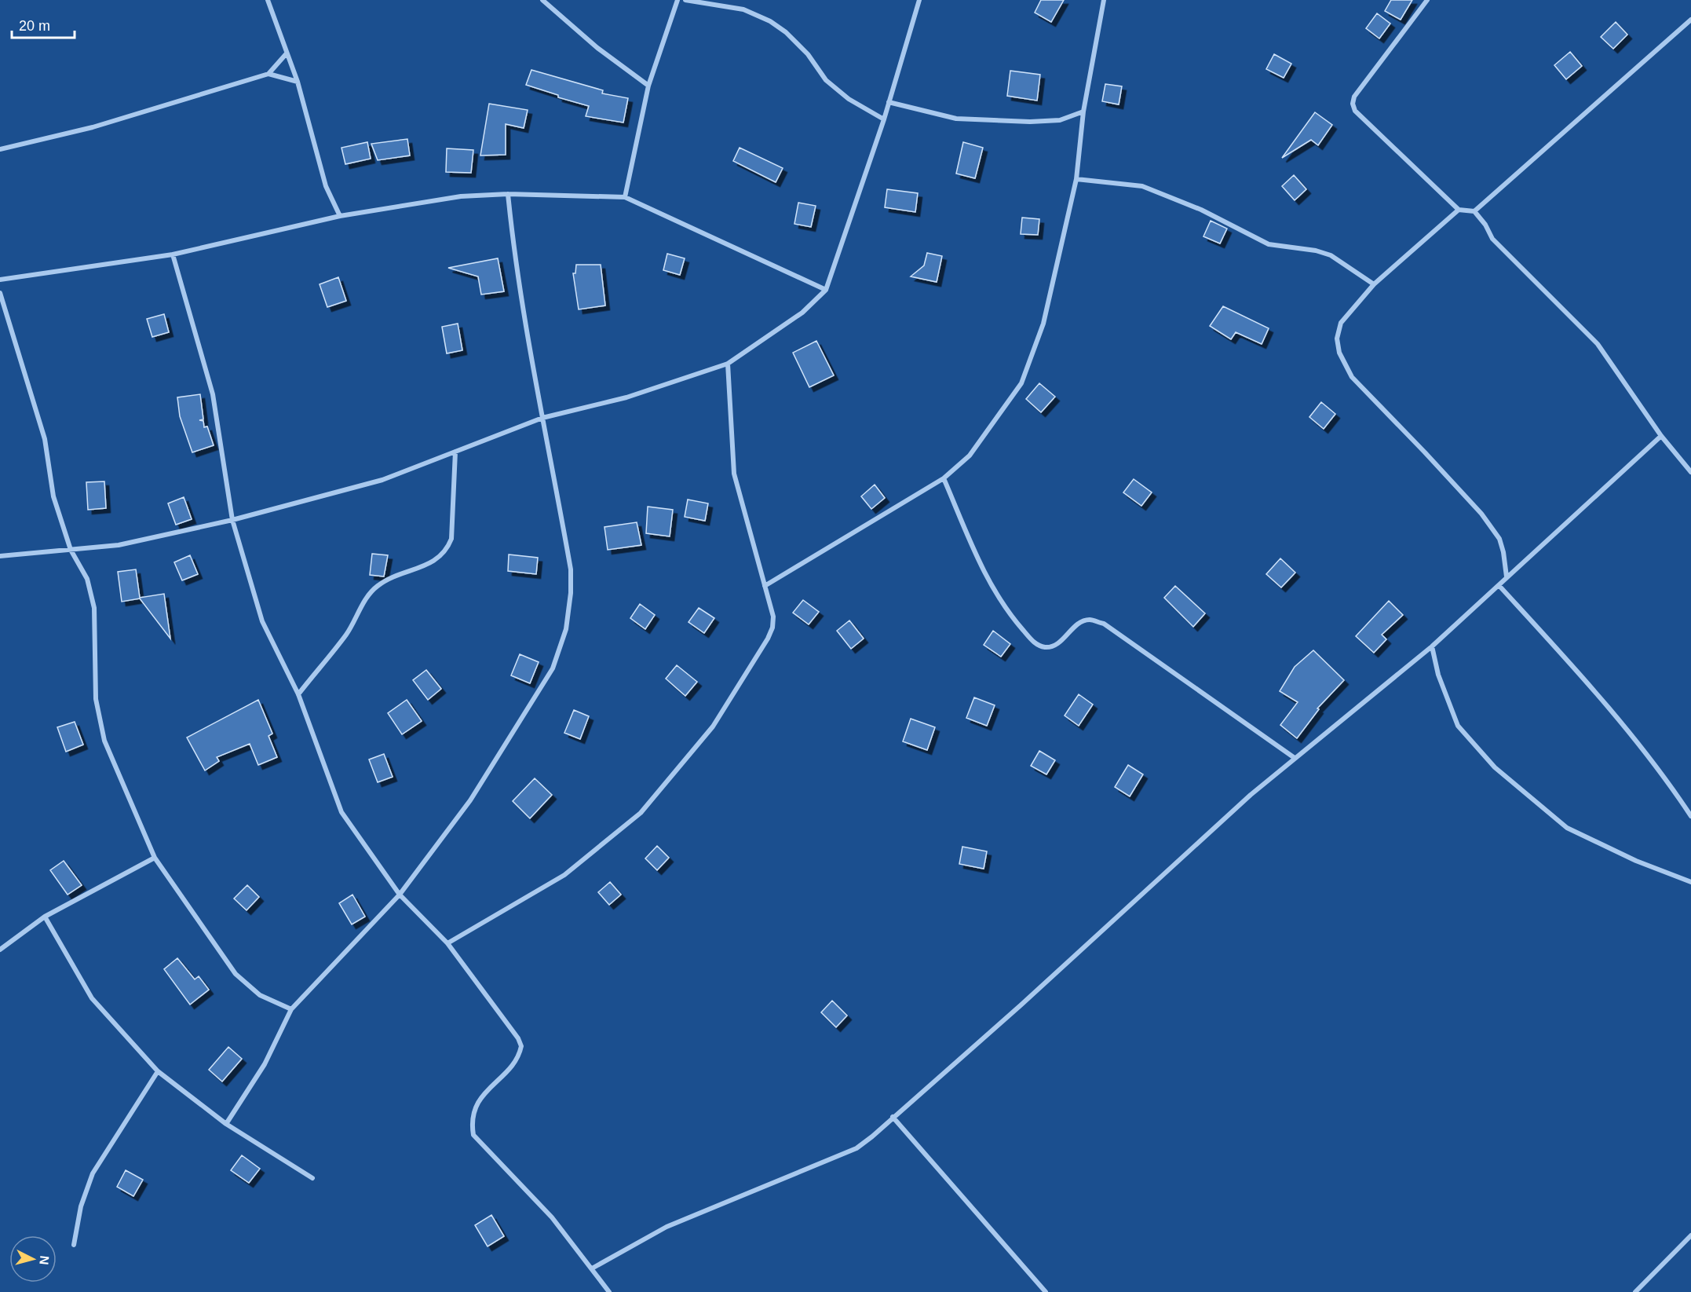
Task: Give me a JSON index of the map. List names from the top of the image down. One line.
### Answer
{"scale_bar":"20 m","north":"right"}
